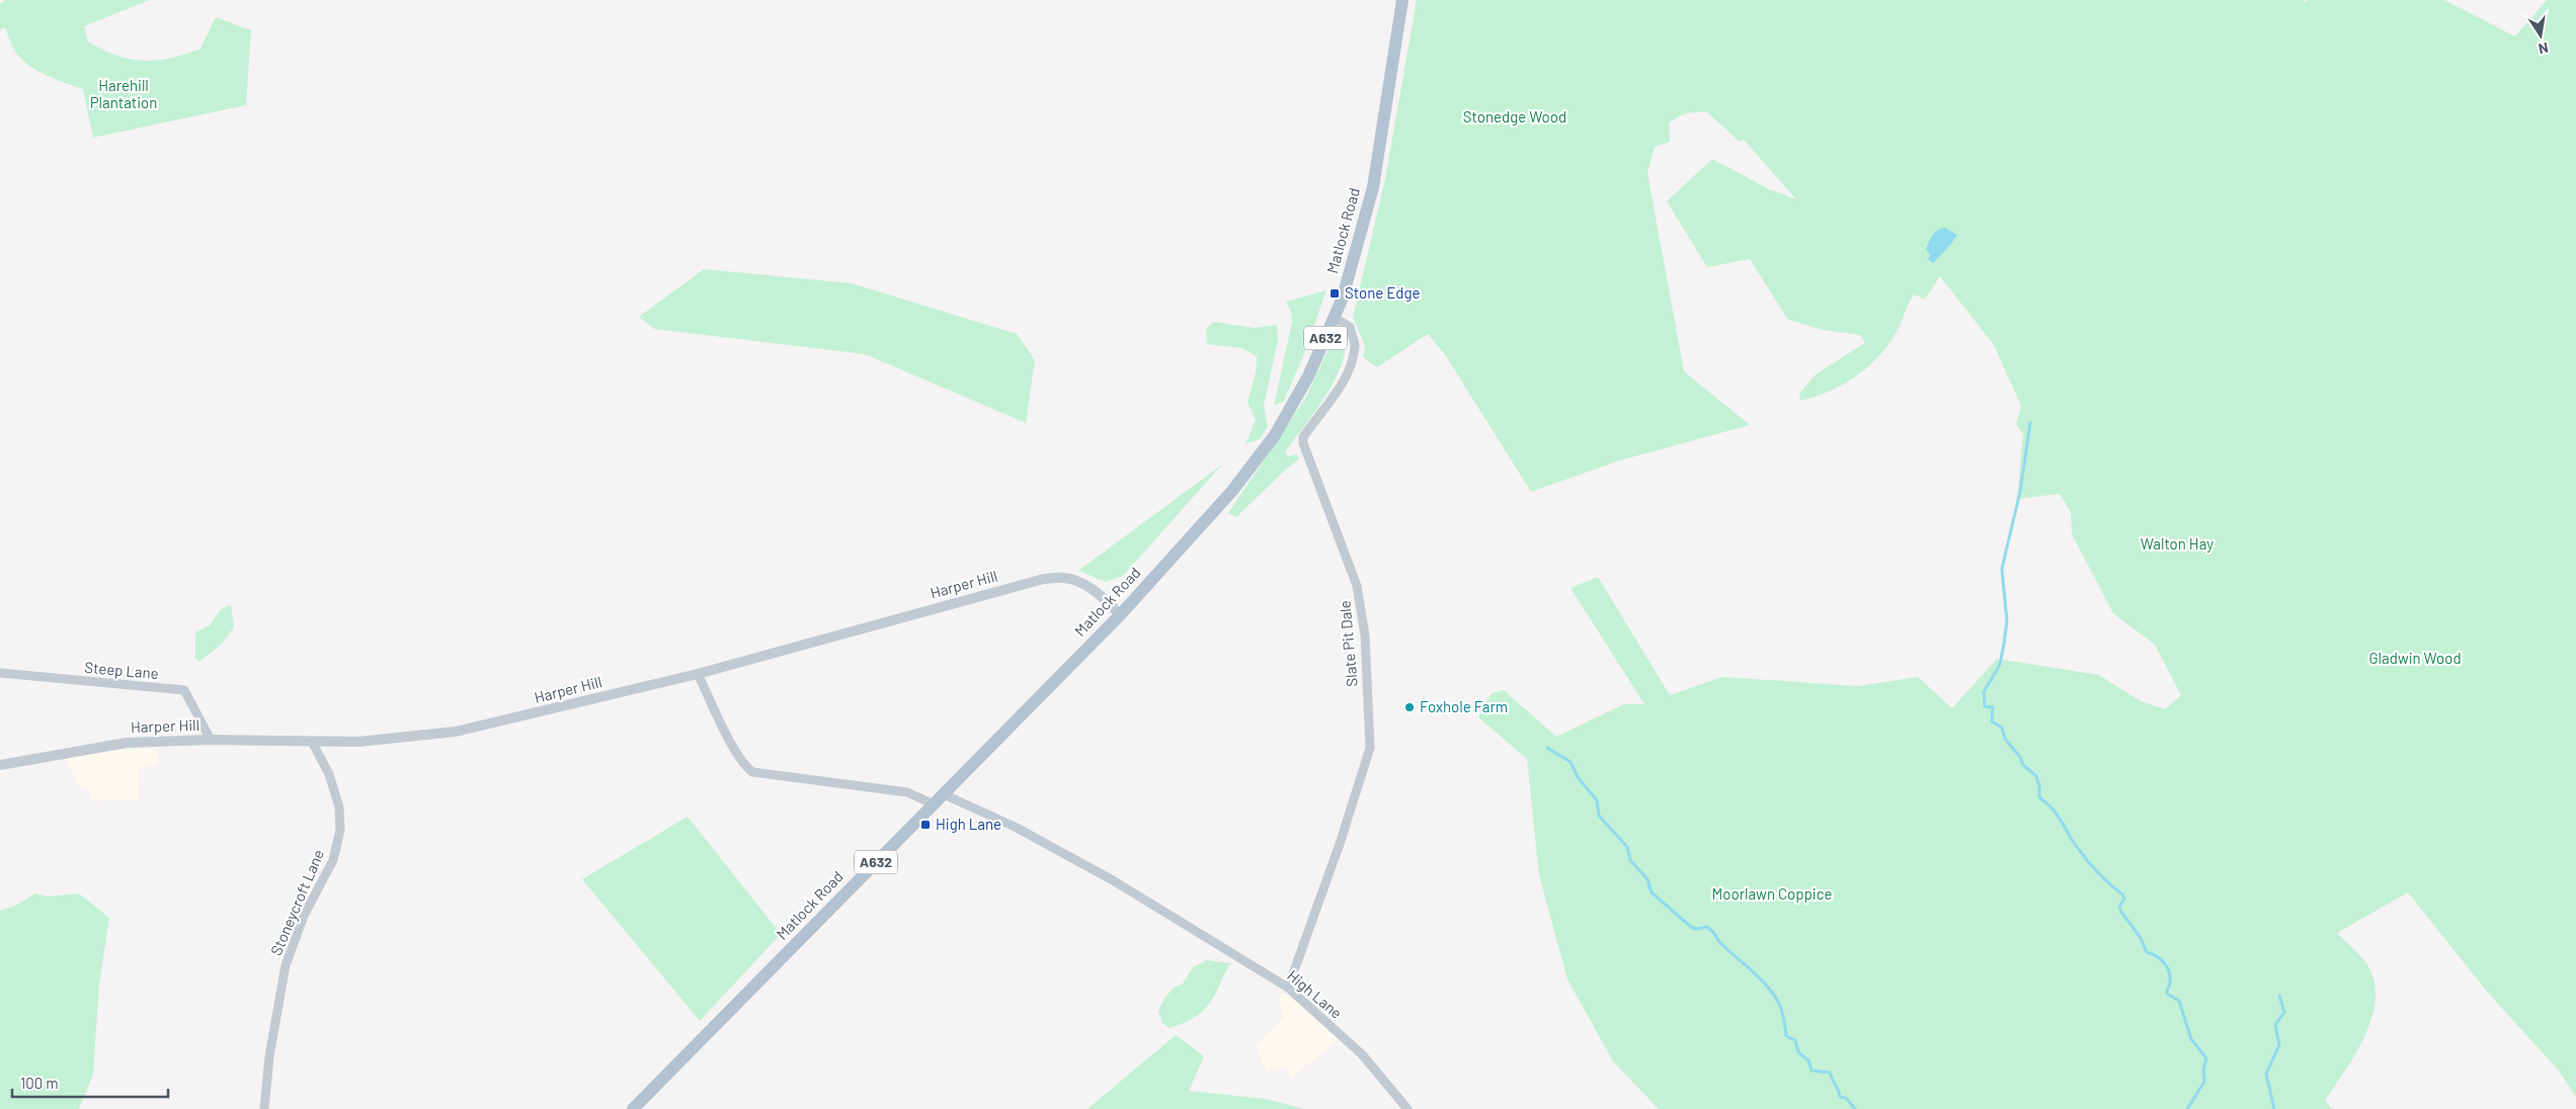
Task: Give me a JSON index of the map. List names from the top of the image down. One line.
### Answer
{"streets":{"main road":["Matlock Road","A632"],"street":["Harper Hill","Slate Pit Dale","Steep Lane","Stoneycroft Lane","High Lane"]},"crossings":[["Matlock Road","Harper Hill"],["Matlock Road","Slate Pit Dale"],["Matlock Road","High Lane"],["Harper Hill","Steep Lane"],["Harper Hill","Stoneycroft Lane"],["Slate Pit Dale","High Lane"]],"parks":["Harehill Plantation","Stonedge Wood","Walton Hay","Gladwin Wood","Moorlawn Coppice"],"places":{"transit":["Stone Edge","High Lane"],"other":["Foxhole Farm"]},"scale_bar":"100 m","north":"bottom"}
